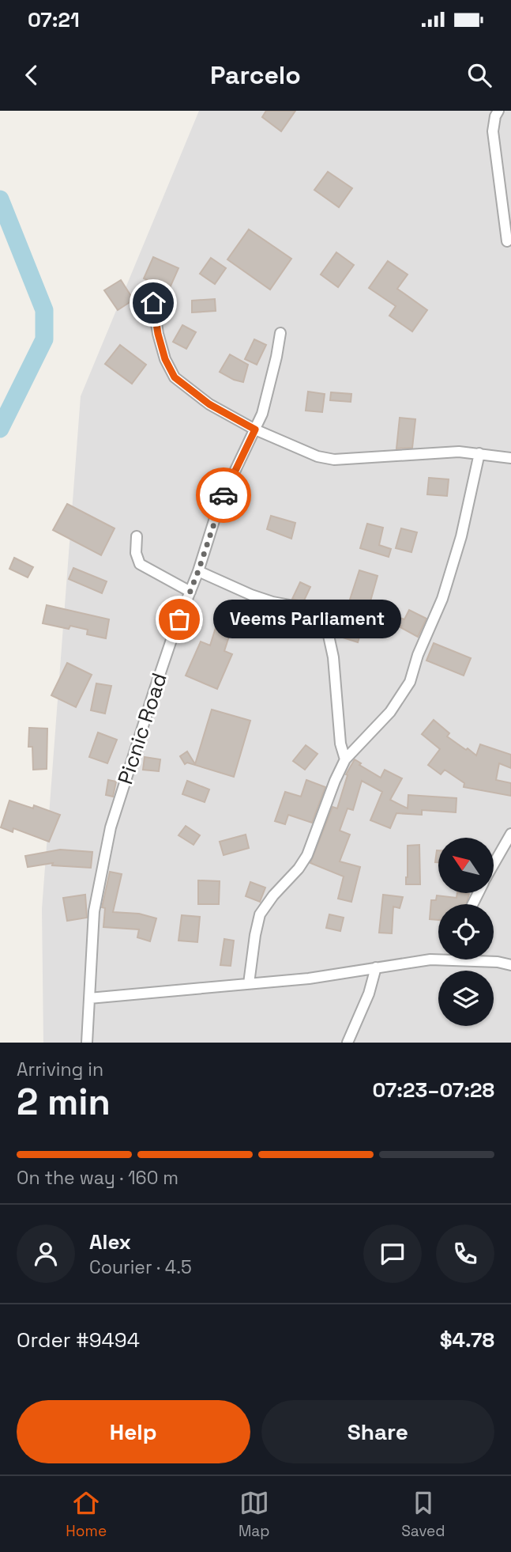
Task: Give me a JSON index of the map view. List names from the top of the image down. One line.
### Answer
{"streets":{"street":["Picnic Road"]},"places":["Veems Parliament"],"north":"top left","page":{"status":"07:21","header":"Parcelo","bubble":"Veems Parliament","heading":["2 min","Arriving in","07:23–07:28"],"panel":["Alex","Courier · 4.5","Order #9494","$4.78"],"bar":"On the way · 160 m","buttons":["Help","Share"],"tabs":["Home","Map","Saved"]}}
